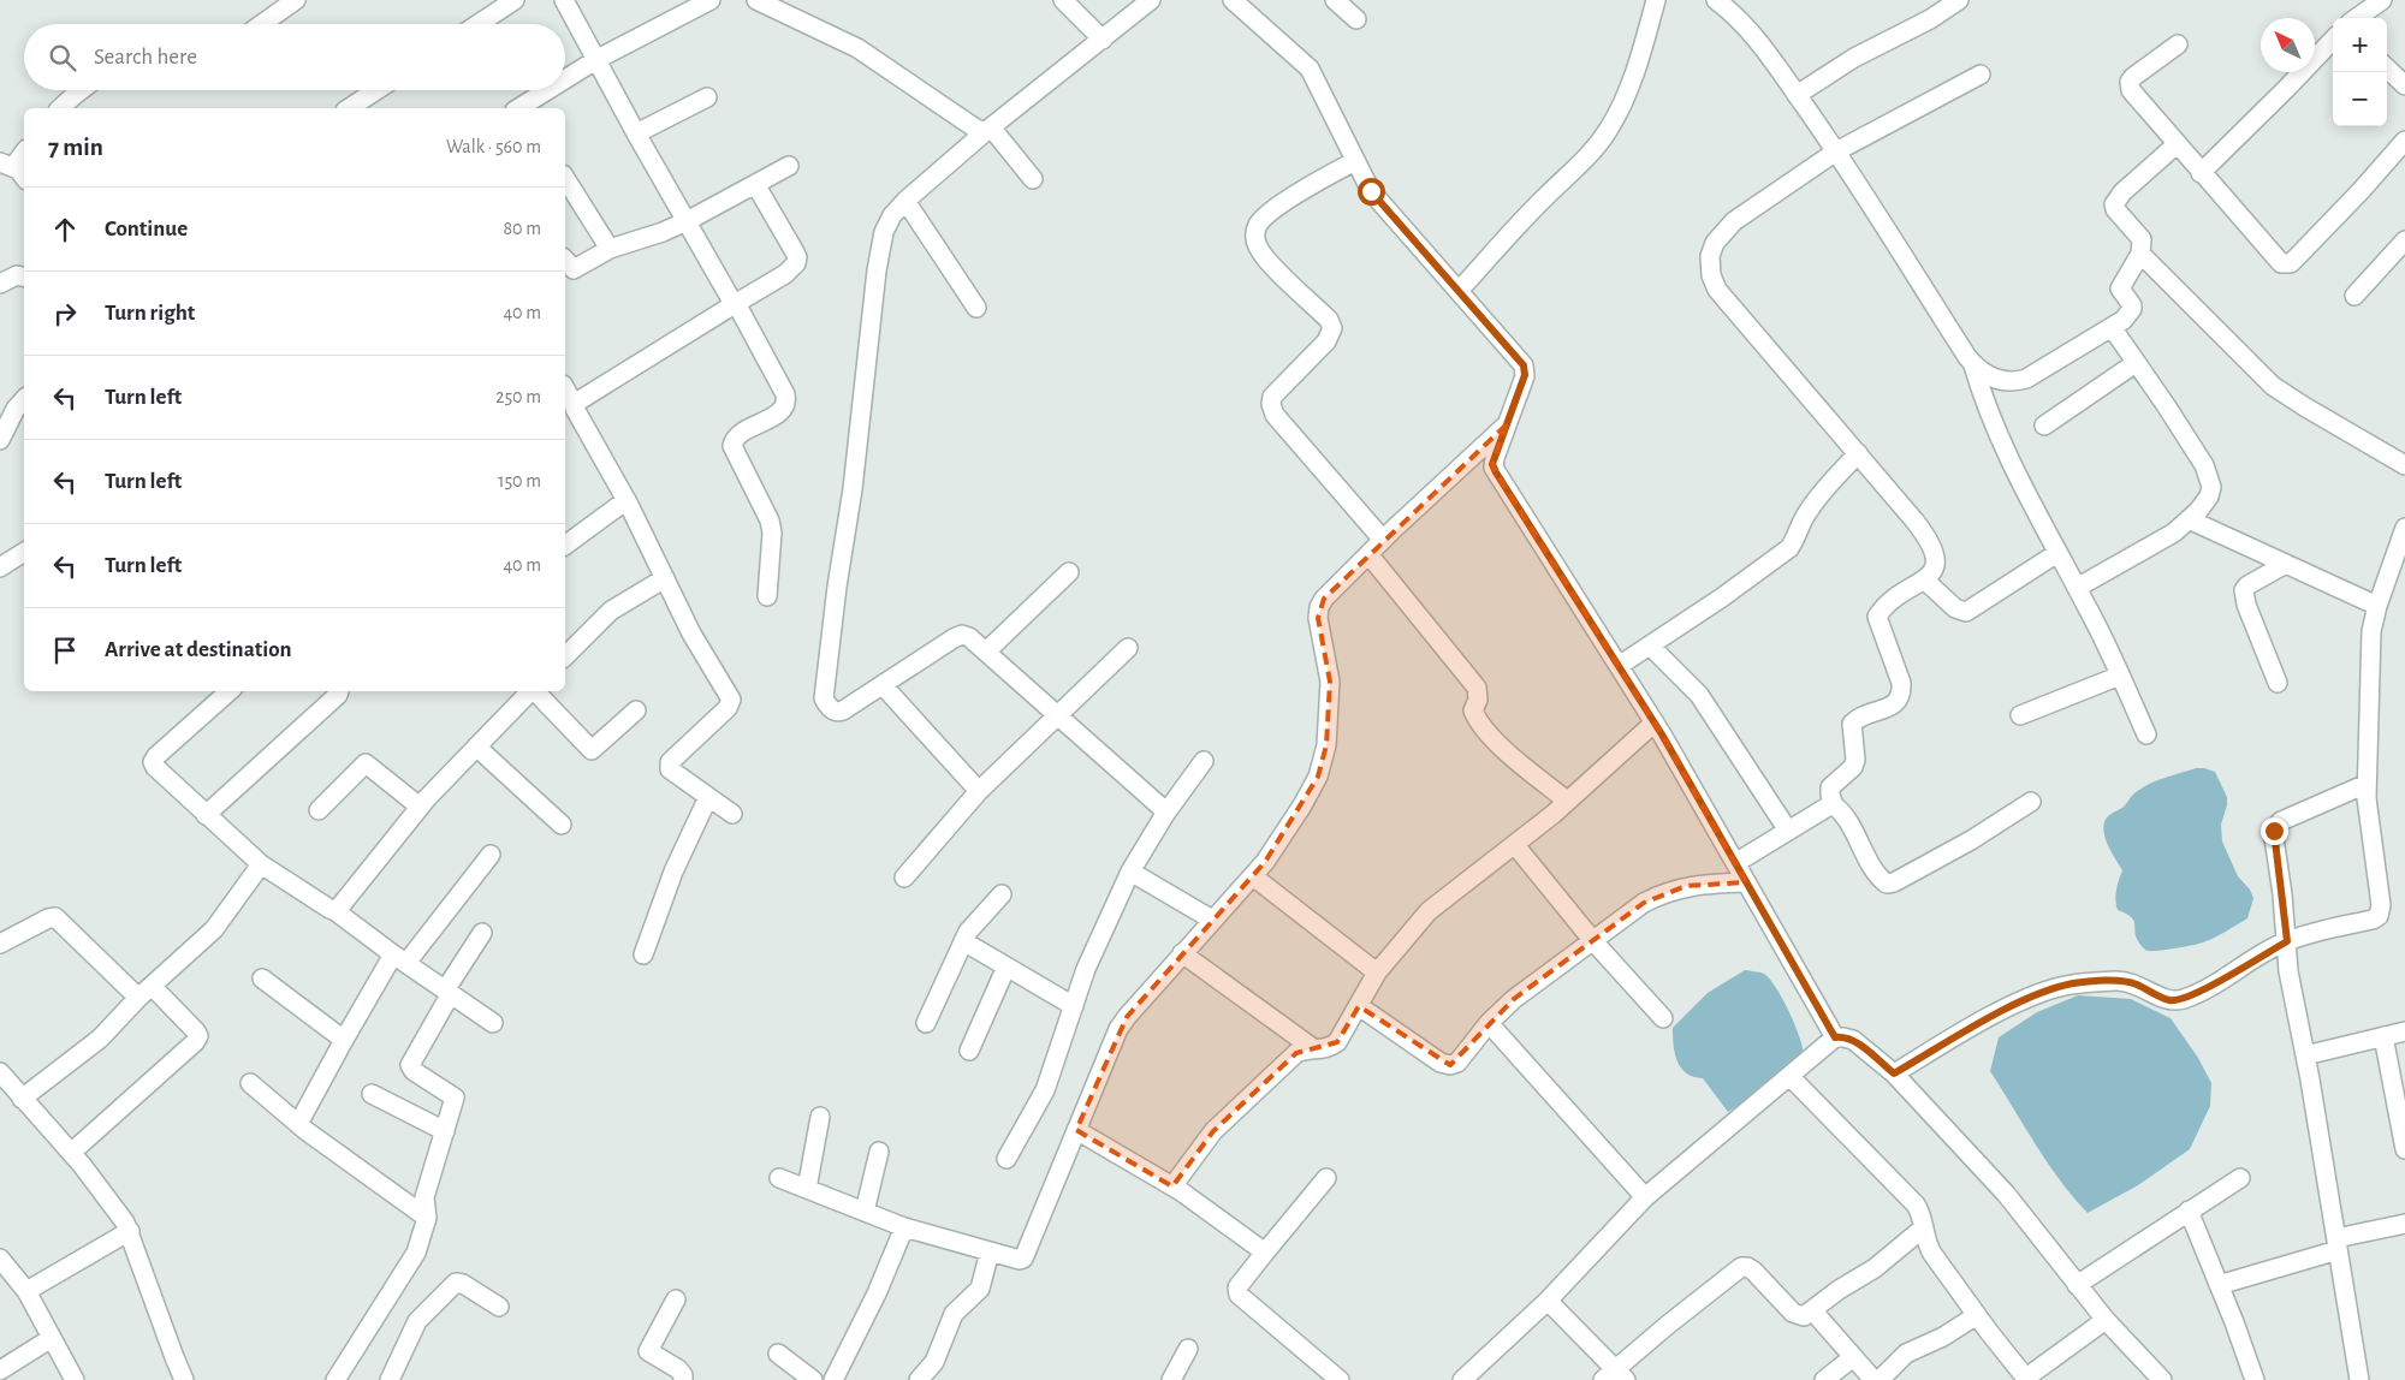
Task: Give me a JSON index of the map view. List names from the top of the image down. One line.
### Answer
{"north":"top left","page":{"map_buttons":["+","−"],"search":"Search here","heading":["7 min","Walk · 560 m"],"list":[["Continue","80 m"],["Turn right","40 m"],["Turn left","250 m"],["Turn left","150 m"],["Turn left","40 m"],"Arrive at destination"]}}
